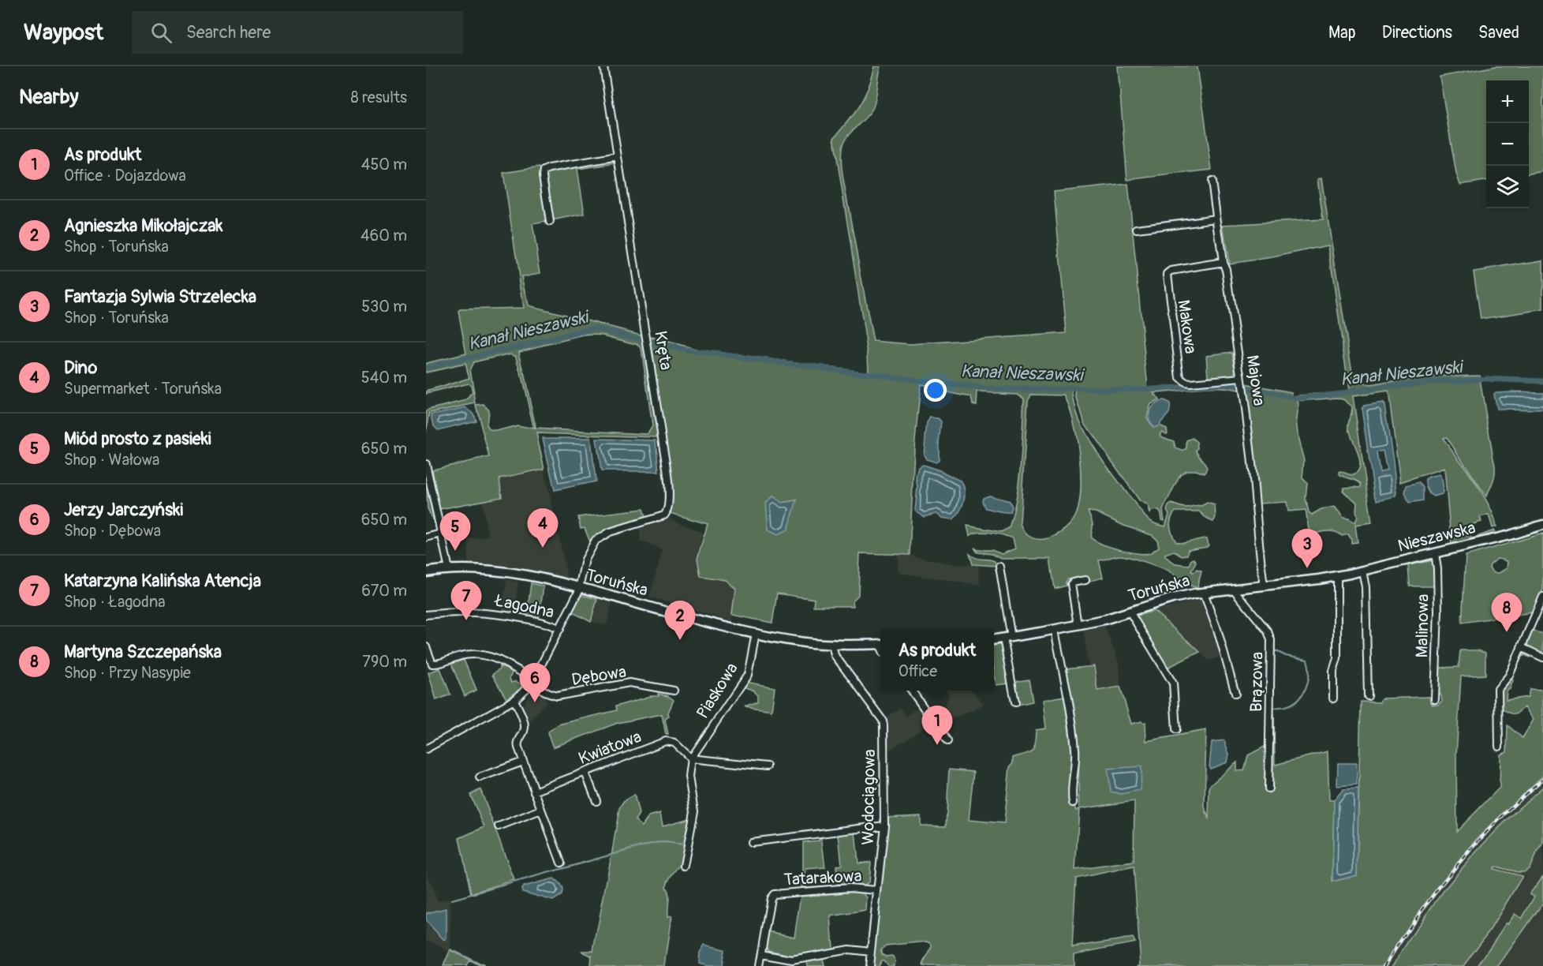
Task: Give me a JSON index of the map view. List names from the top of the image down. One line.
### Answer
{"streets":{"main road":["Nieszawska","Toruńska"],"street":["Makowa","Kręta","Majowa","Łagodna","Malinowa","Dębowa","Brązowa","Piaskowa","Kwiatowa","Wodociągowa","Tatarakowa"]},"crossings":[["Makowa","Majowa"],["Kręta","Toruńska"],["Kręta","Łagodna"],["Kręta","Dębowa"],["Majowa","Toruńska"],["Nieszawska","Toruńska"],["Nieszawska","Malinowa"],["Toruńska","Brązowa"],["Toruńska","Piaskowa"],["Toruńska","Wodociągowa"],["Piaskowa","Kwiatowa"],["Wodociągowa","Tatarakowa"]],"water":["Kanał Nieszawski"],"page":{"header":"Waypost","search":"Search here","nav":["Map","Directions","Saved"],"heading":["Nearby","8 results"],"map_buttons":["+","−"],"list":[{"mark":"1","name":"As produkt","note":"Office · Dojazdowa","value":"450 m"},{"mark":"2","name":"Agnieszka Mikołajczak","note":"Shop · Toruńska","value":"460 m"},{"mark":"3","name":"Fantazja Sylwia Strzelecka","note":"Shop · Toruńska","value":"530 m"},{"mark":"4","name":"Dino","note":"Supermarket · Toruńska","value":"540 m"},{"mark":"5","name":"Miód prosto z pasieki","note":"Shop · Wałowa","value":"650 m"},{"mark":"6","name":"Jerzy Jarczyński","note":"Shop · Dębowa","value":"650 m"},{"mark":"7","name":"Katarzyna Kalińska Atencja","note":"Shop · Łagodna","value":"670 m"},{"mark":"8","name":"Martyna Szczepańska","note":"Shop · Przy Nasypie","value":"790 m"}],"pins":["4","5","3","7","8","2","6","1"],"popup":["As produkt","Office"]}}
